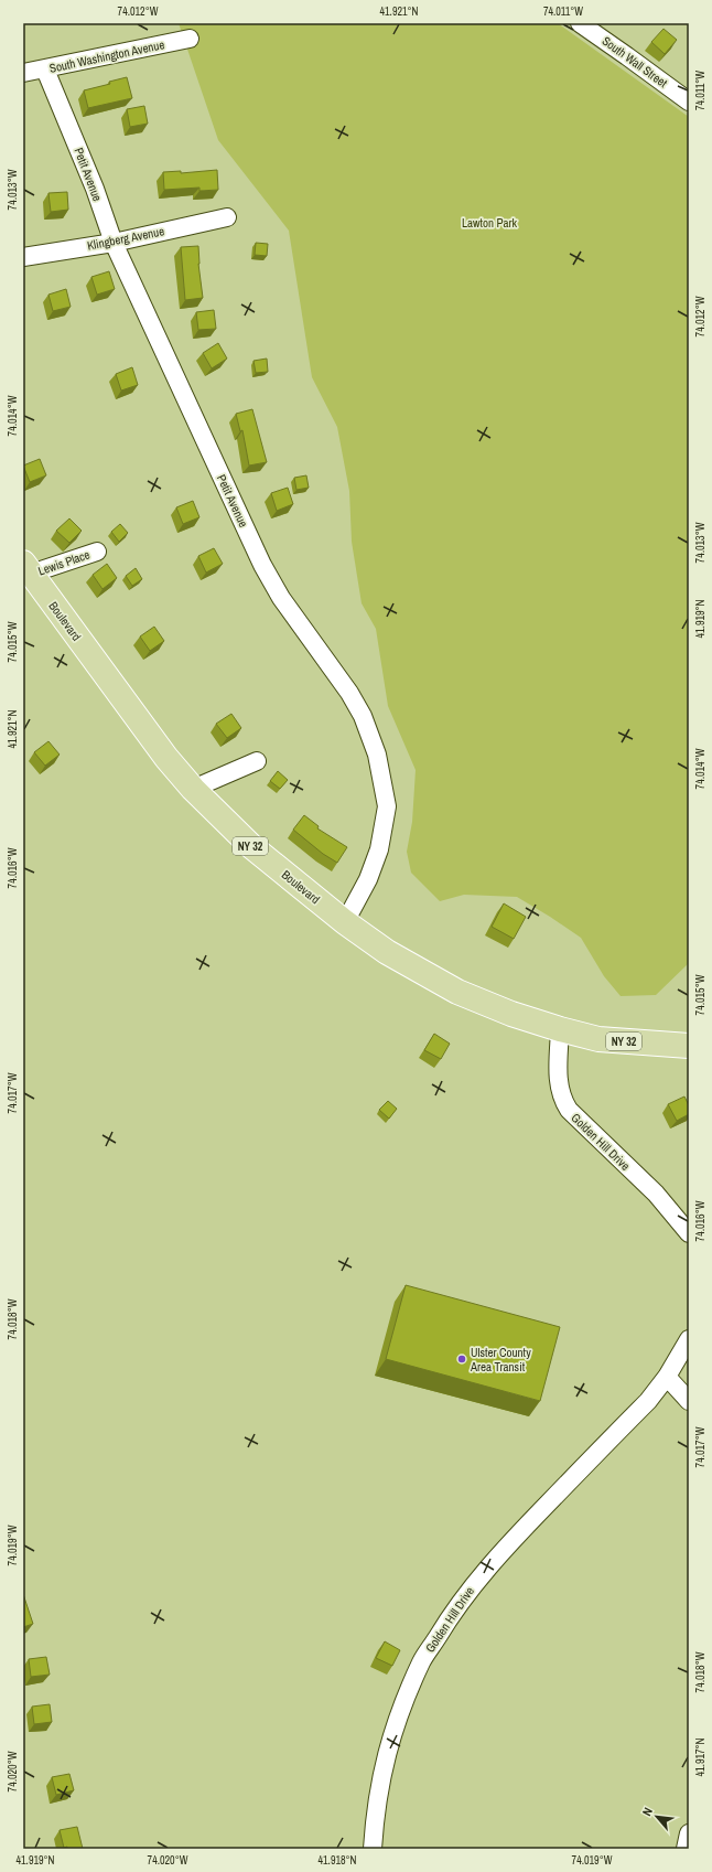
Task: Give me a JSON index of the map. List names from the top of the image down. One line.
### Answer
{"streets":{"main road":["Boulevard","NY 32"],"street":["South Washington Avenue","South Wall Street","Petit Avenue","Klingberg Avenue","Lewis Place","Golden Hill Drive"]},"crossings":[["South Washington Avenue","Petit Avenue"],["Petit Avenue","Klingberg Avenue"],["Petit Avenue","Boulevard"],["Lewis Place","Boulevard"],["Boulevard","Golden Hill Drive"]],"parks":["Lawton Park"],"places":["Ulster County Area Transit"],"north":"top left","coordinates":["74.012°W","41.921°N","74.011°W","74.013°W","74.014°W","41.919°N","74.015°W","74.016°W","74.017°W","74.018°W","74.019°W","41.917°N","74.020°W","41.918°N"]}
